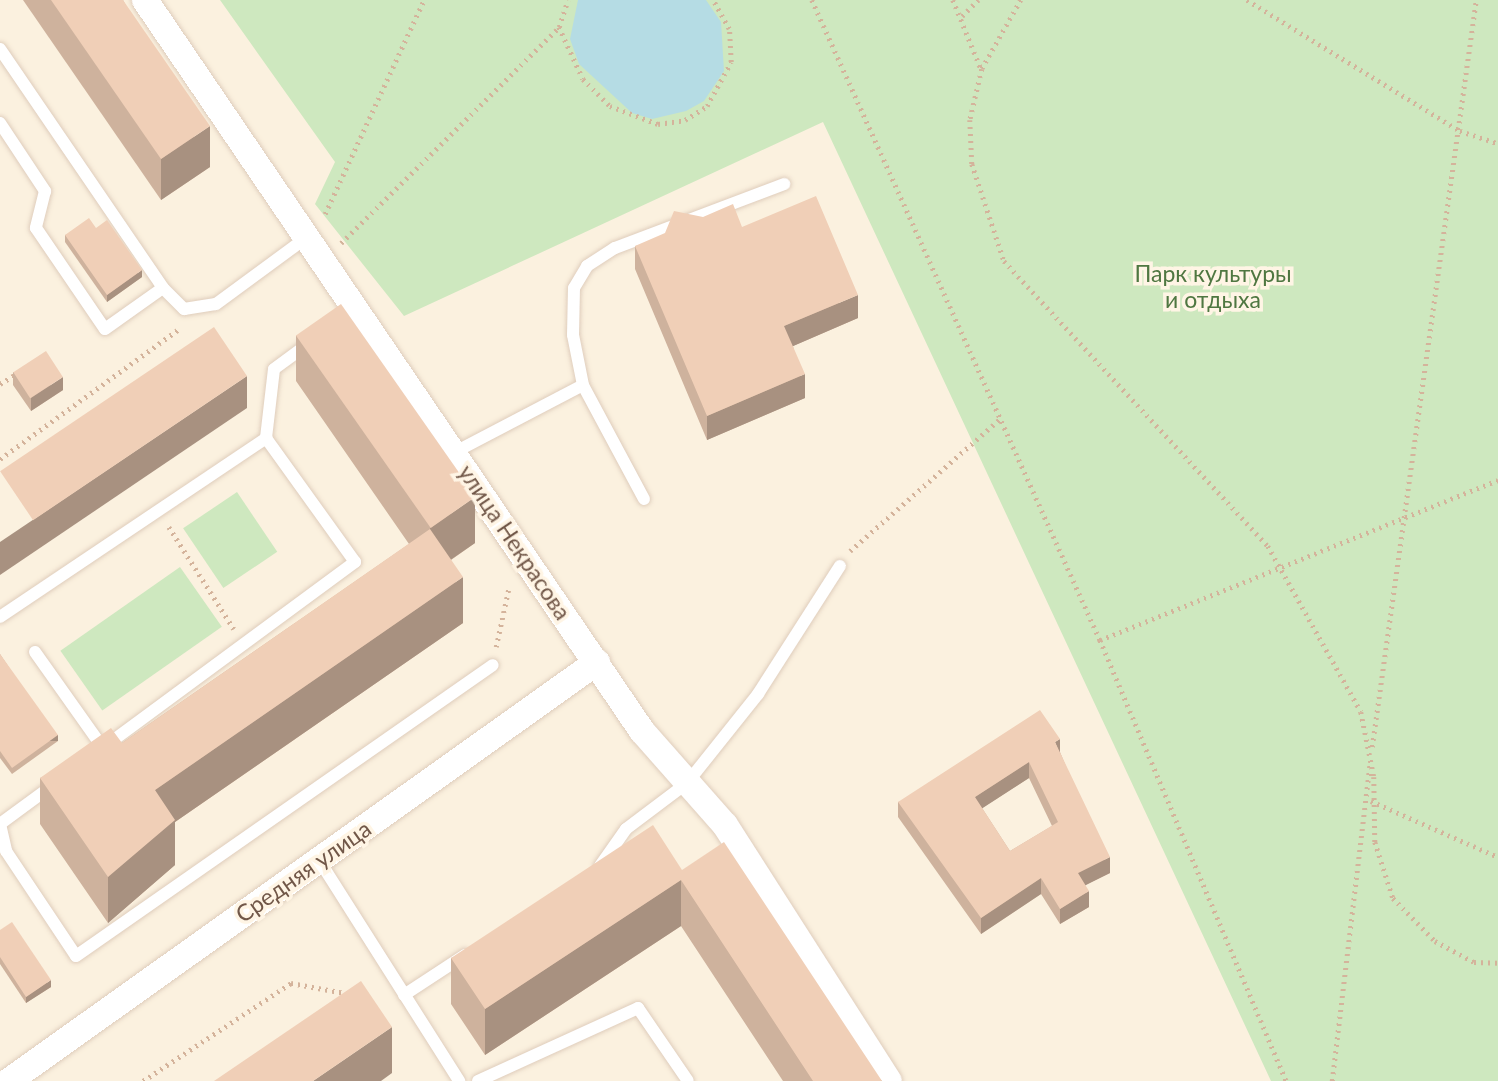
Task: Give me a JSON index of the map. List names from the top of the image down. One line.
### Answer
{"streets":{"street":["улица Некрасова","Средняя улица"]},"crossings":[["улица Некрасова","Средняя улица"]],"parks":["Парк культуры и отдыха"]}
